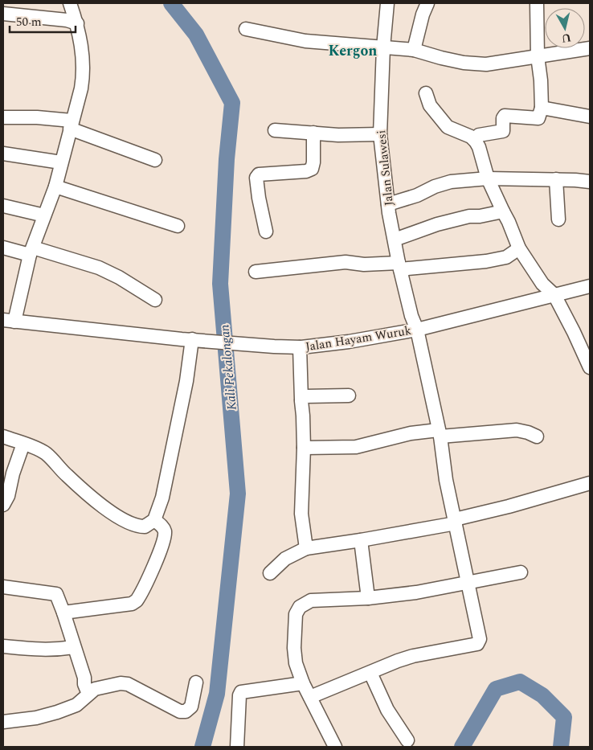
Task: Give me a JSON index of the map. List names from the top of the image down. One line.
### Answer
{"streets":{"street":["Jalan Sulawesi","Jalan Hayam Wuruk"]},"crossings":[["Jalan Sulawesi","Jalan Hayam Wuruk"]],"districts":["Kergon"],"water":["Kali Pekalongan"],"scale_bar":"50 m","north":"bottom"}
